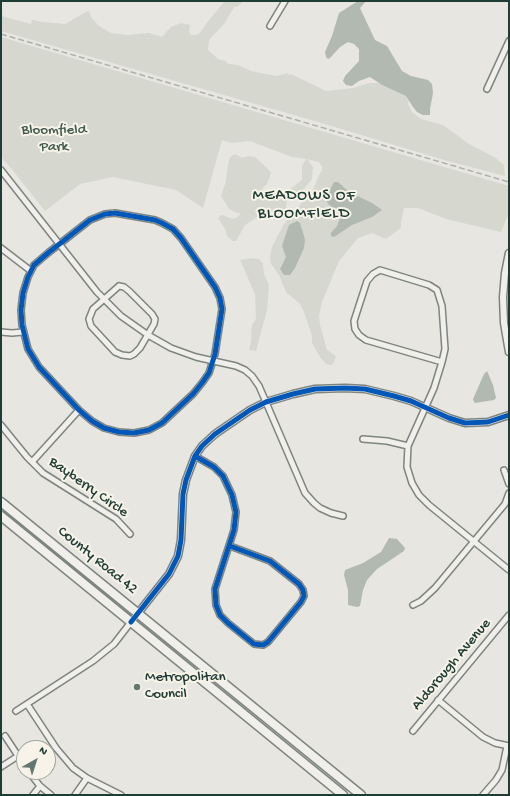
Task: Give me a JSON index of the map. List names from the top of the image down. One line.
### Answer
{"streets":{"highway":["County Road 42"],"street":["Bayberry Circle","Aldorough Avenue"]},"districts":["MEADOWS OF BLOOMFIELD"],"parks":["Bloomfield Park"],"places":["Metropolitan Council"],"north":"top right"}
